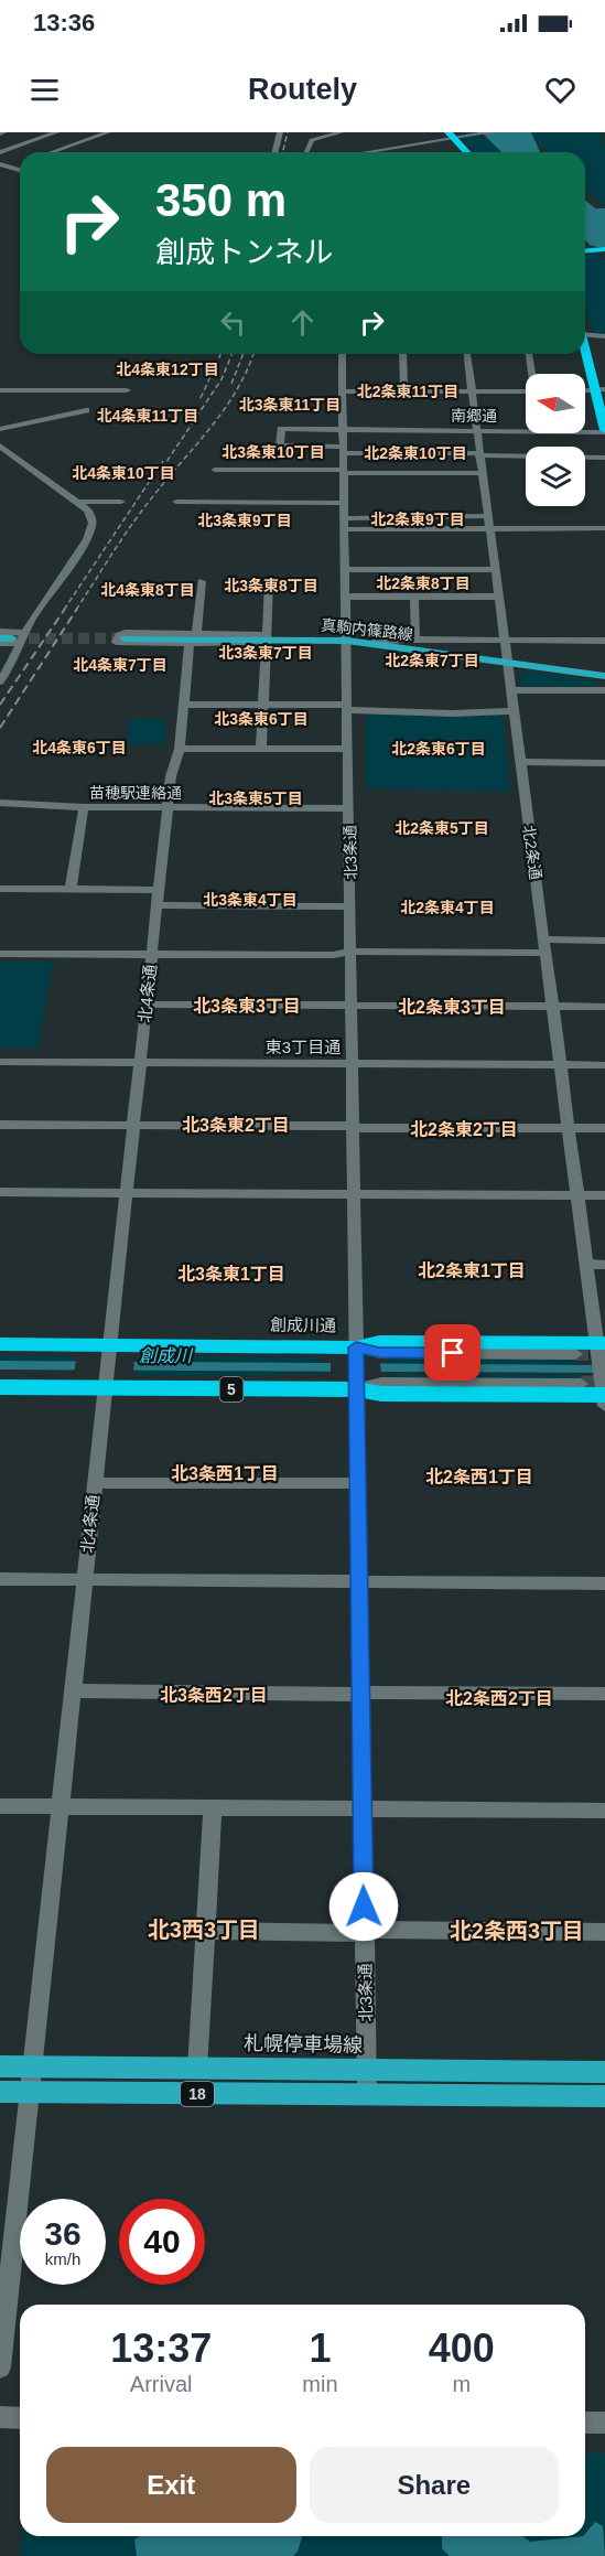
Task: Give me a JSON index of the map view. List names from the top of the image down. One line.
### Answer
{"streets":{"highway":["創成川通","5"],"main road":["真駒内篠路線","札幌停車場線","18"],"street":["南郷通","苗穂駅連絡通","北3条通","北2条通","北4条通","東3丁目通"]},"crossings":[["南郷通","北3条通"],["南郷通","北2条通"],["真駒内篠路線","北3条通"],["真駒内篠路線","北2条通"],["苗穂駅連絡通","北3条通"],["苗穂駅連絡通","北4条通"],["北3条通","東3丁目通"],["北3条通","創成川通"],["北3条通","5"],["北3条通","札幌停車場線"],["北3条通","18"],["北2条通","東3丁目通"],["北2条通","創成川通"],["北2条通","5"],["北4条通","東3丁目通"],["北4条通","創成川通"],["北4条通","5"],["北4条通","札幌停車場線"],["北4条通","18"]],"districts":["北4条東12丁目","北2条東11丁目","北3条東11丁目","北4条東11丁目","北3条東10丁目","北2条東10丁目","北4条東10丁目","北2条東9丁目","北3条東9丁目","北2条東8丁目","北3条東8丁目","北4条東8丁目","北3条東7丁目","北2条東7丁目","北4条東7丁目","北3条東6丁目","北4条東6丁目","北2条東6丁目","北3条東5丁目","北2条東5丁目","北3条東4丁目","北2条東4丁目","北3条東3丁目","北2条東3丁目","北3条東2丁目","北2条東2丁目","北2条東1丁目","北3条東1丁目","北3条西1丁目","北2条西1丁目","北3条西2丁目","北2条西2丁目","北3西3丁目","北2条西3丁目"],"water":["創成川"],"north":"left","page":{"status":"13:36","header":"Routely","turn":["350 m","創成トンネル"],"speed":"36 km/h","limit":"40","eta":["13:37","Arrival","1","min","400","m"],"buttons":["Exit","Share"]}}
